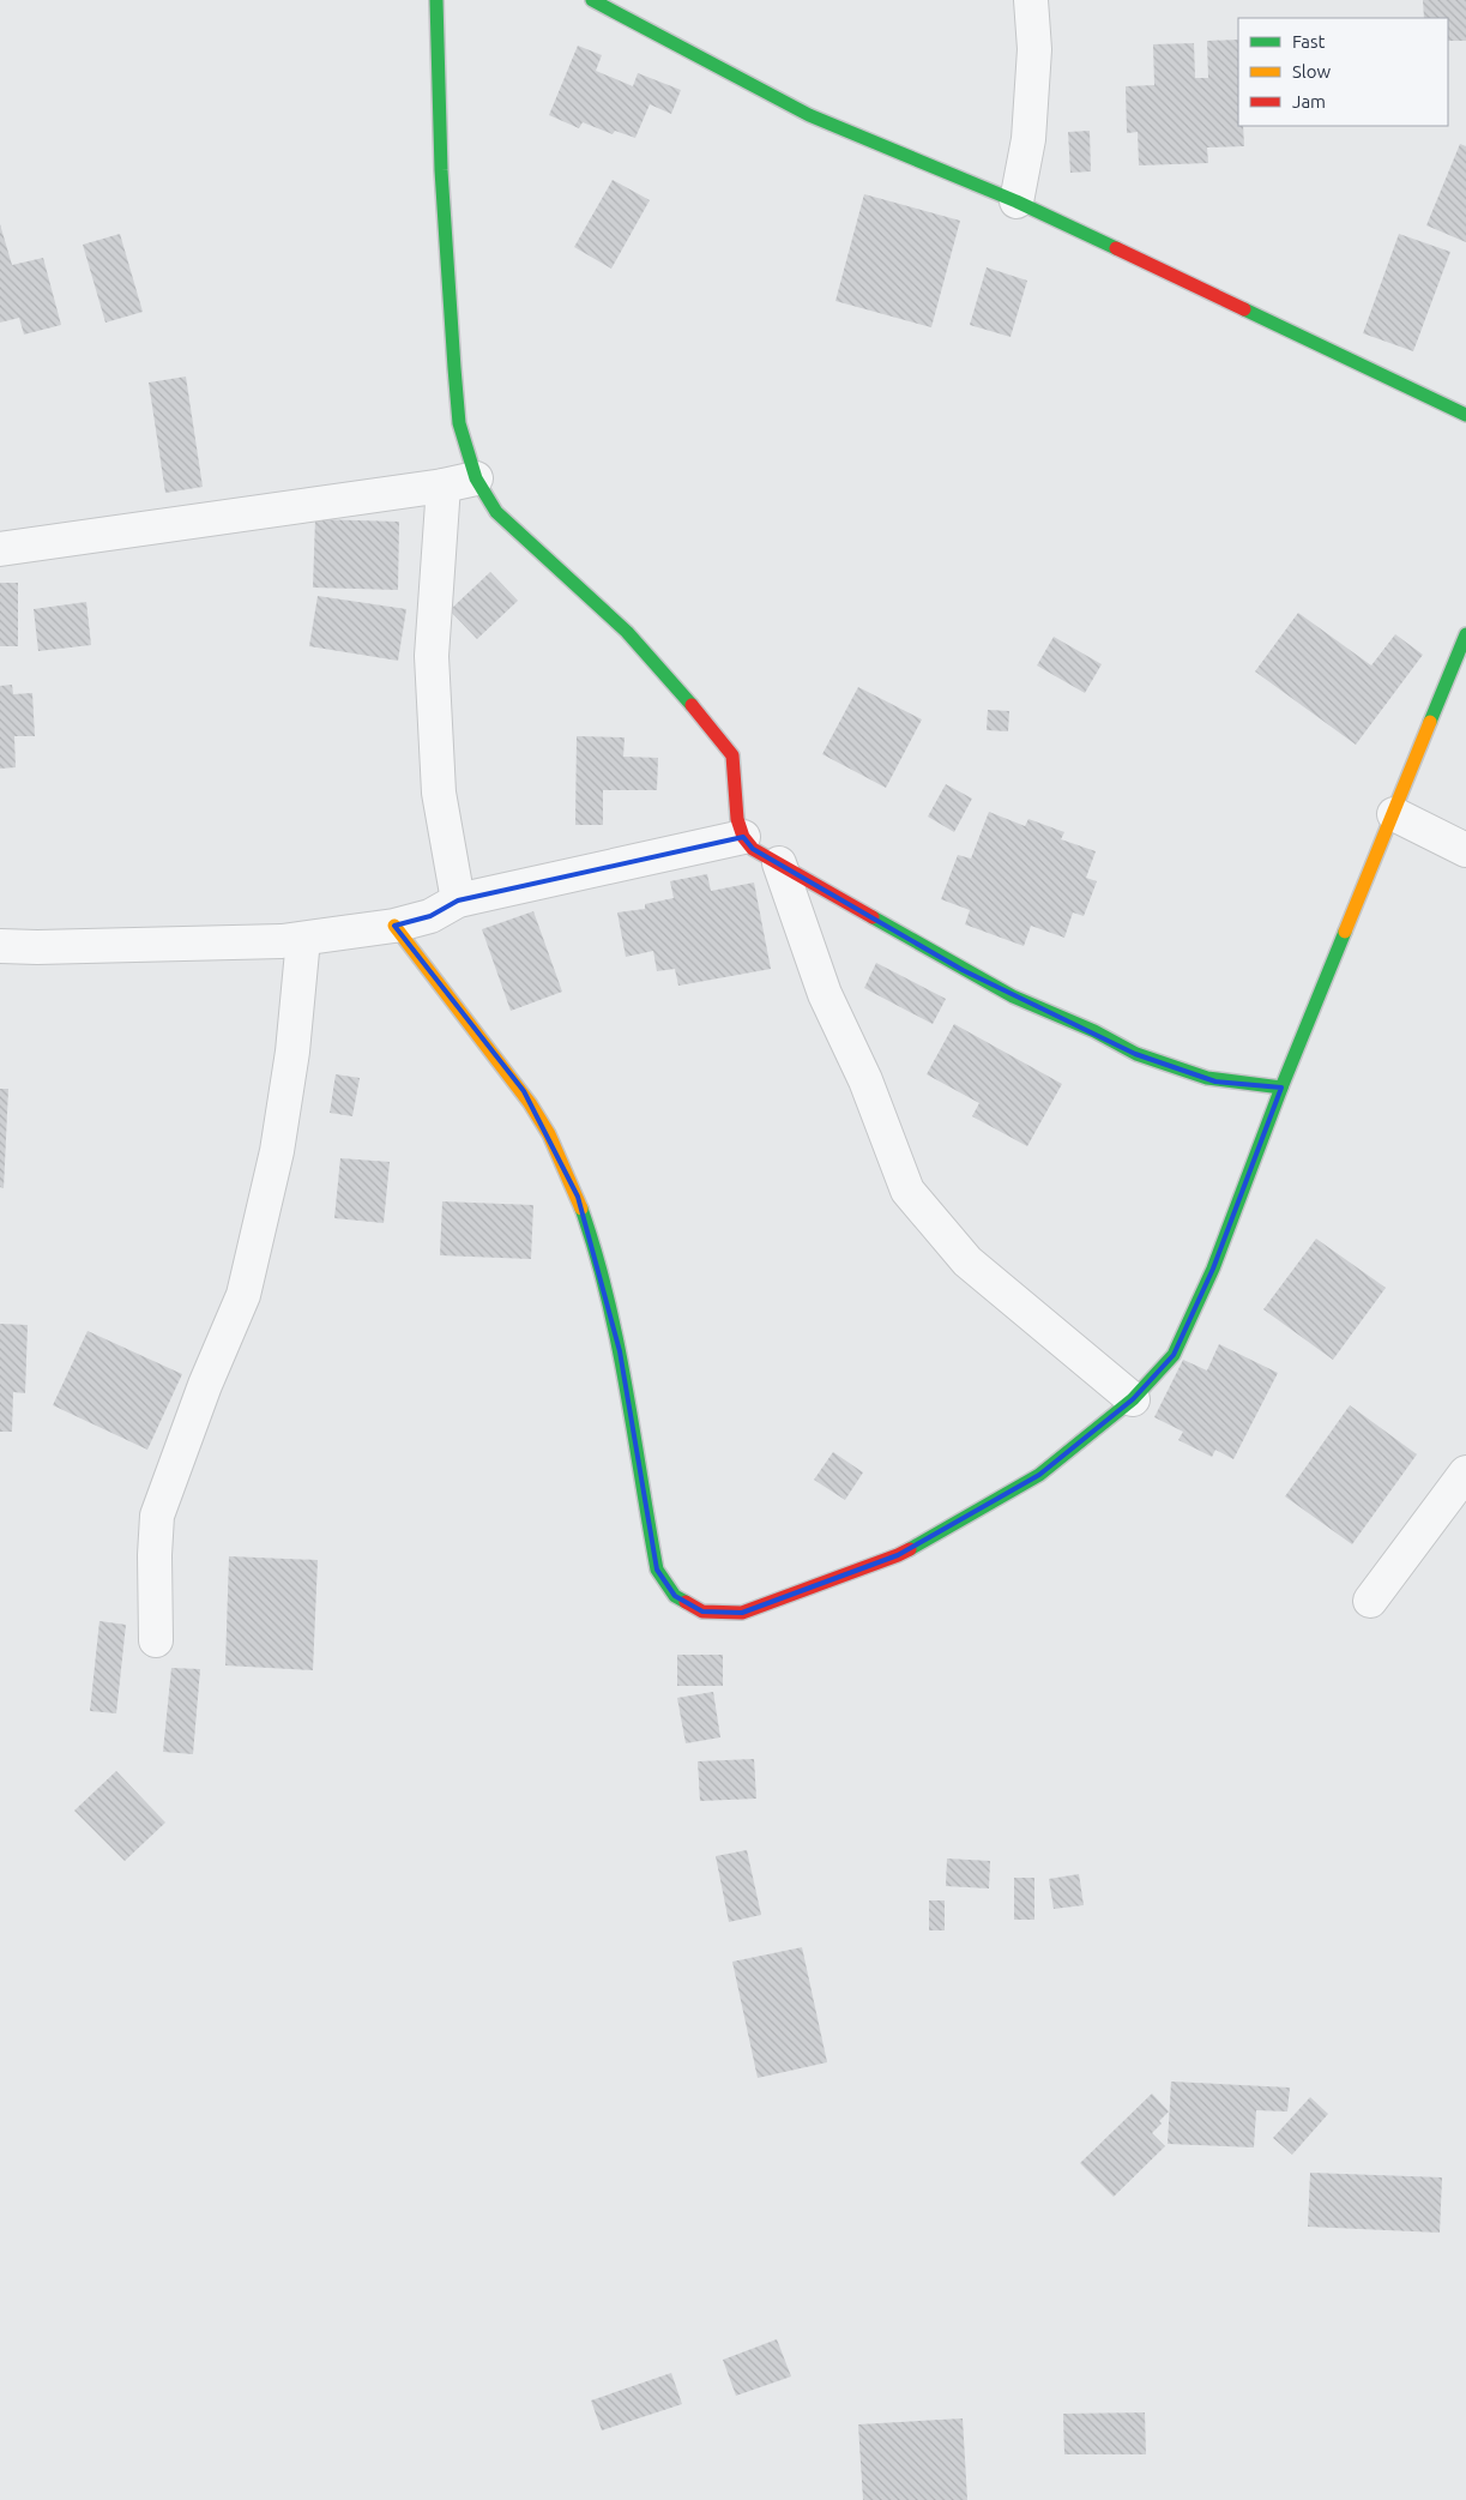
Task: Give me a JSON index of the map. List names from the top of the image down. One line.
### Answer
{"legend":["Fast","Slow","Jam"]}
